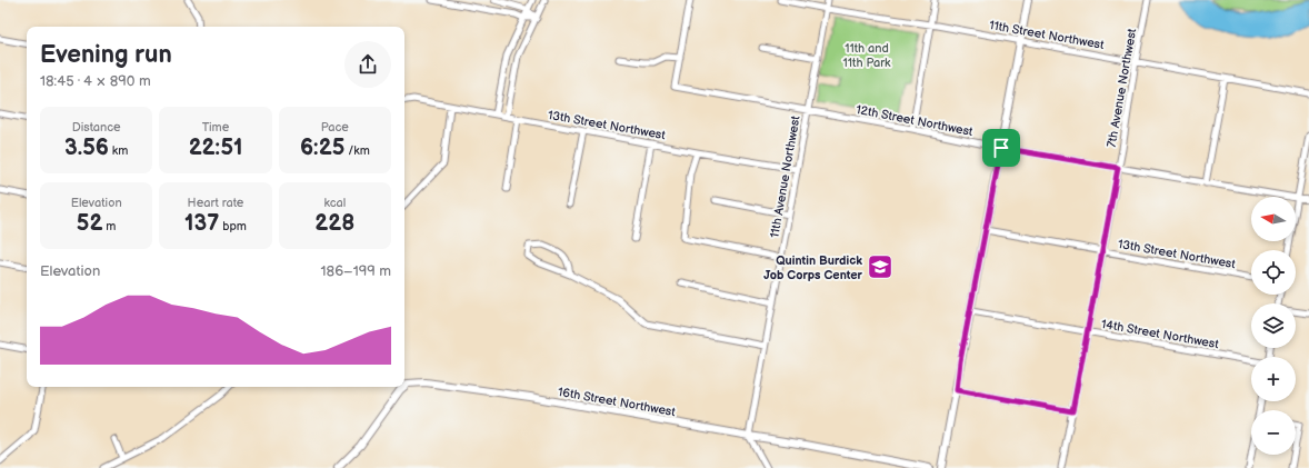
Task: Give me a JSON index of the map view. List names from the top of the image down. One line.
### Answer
{"streets":{"street":["11th Street Northwest","7th Avenue Northwest","12th Street Northwest","13th Street Northwest","11th Avenue Northwest","14th Street Northwest","16th Street Northwest"]},"crossings":[["11th Street Northwest","7th Avenue Northwest"],["11th Street Northwest","11th Avenue Northwest"],["7th Avenue Northwest","12th Street Northwest"],["7th Avenue Northwest","13th Street Northwest"],["7th Avenue Northwest","14th Street Northwest"],["12th Street Northwest","11th Avenue Northwest"],["13th Street Northwest","11th Avenue Northwest"],["11th Avenue Northwest","16th Street Northwest"]],"parks":["11th and 11th Park"],"places":{"school or university":["Quintin Burdick Job Corps Center"]},"north":"left","page":{"heading":["Evening run","18:45 · 4 × 890 m"],"stats":[["Distance","3.56 km"],["Time","22:51"],["Pace","6:25 /km"],["Elevation","52 m"],["Heart rate","137 bpm"],["kcal","228"]],"map_buttons":["+","−"],"chart":["Elevation","186–199 m"]}}
